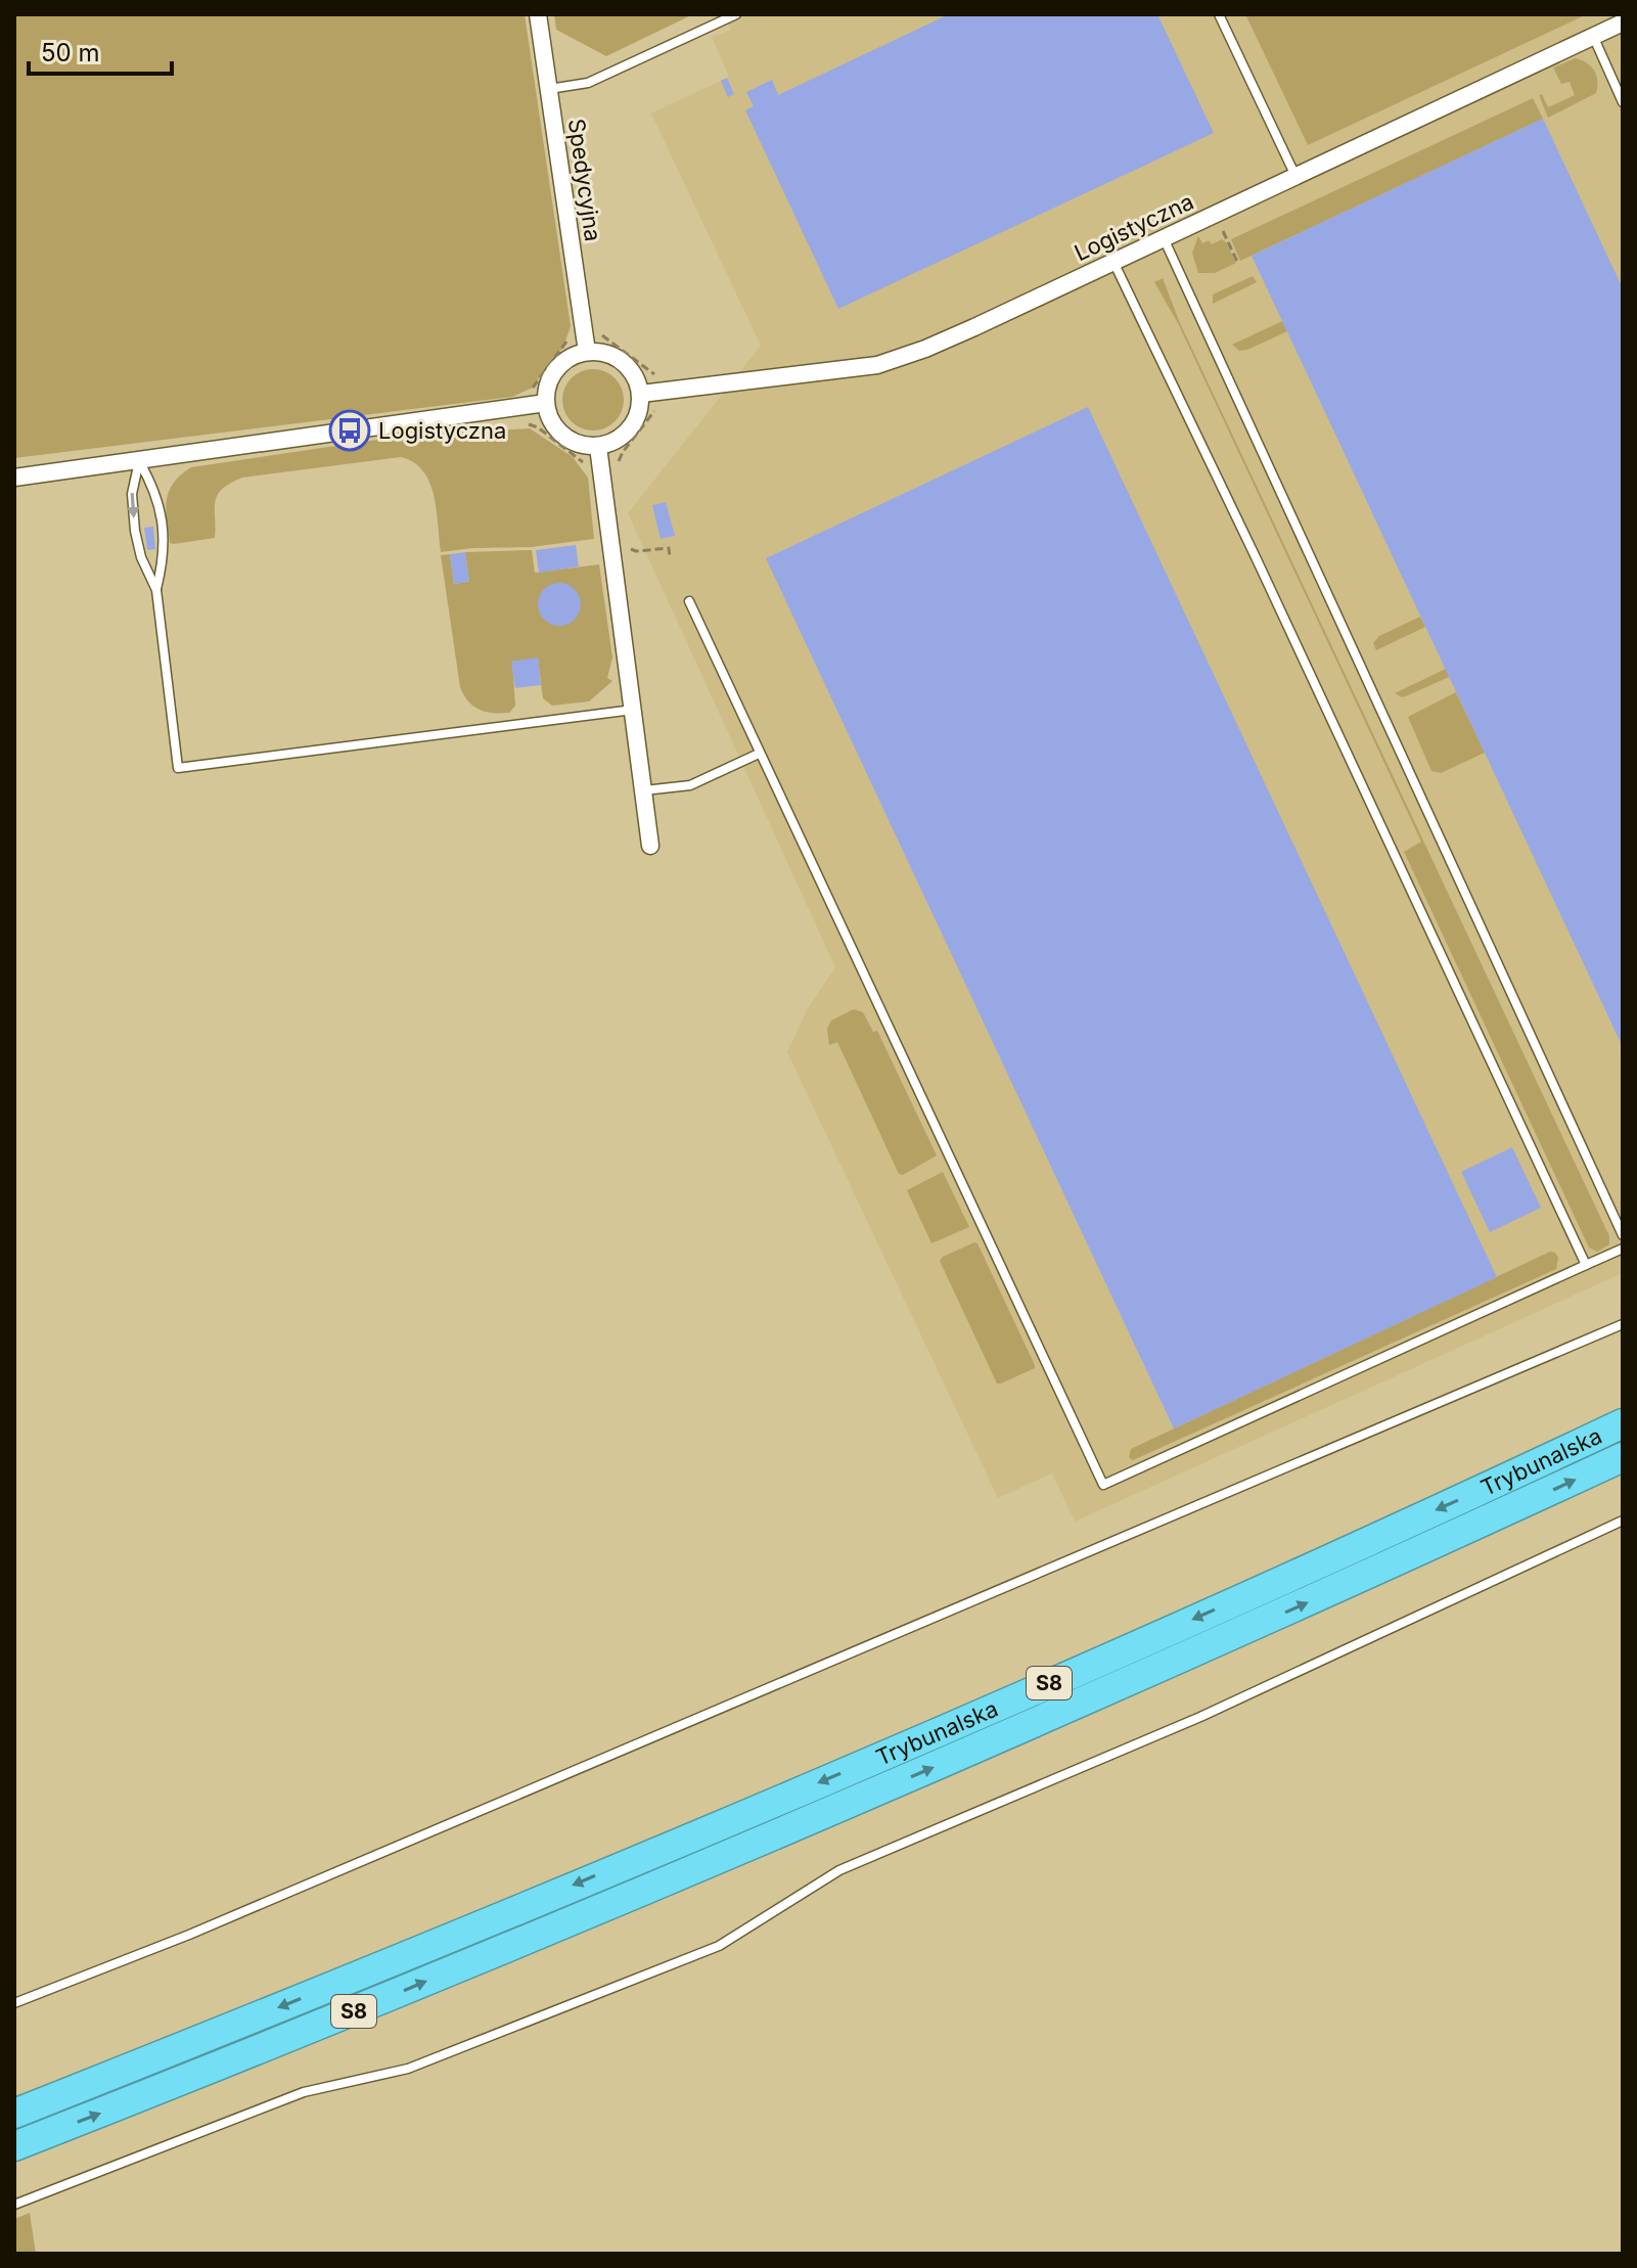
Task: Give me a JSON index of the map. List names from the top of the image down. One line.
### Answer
{"streets":{"highway":["Trybunalska","S8"],"street":["Spedycyjna","Logistyczna"]},"crossings":[["Spedycyjna","Logistyczna"]],"places":{"bus stop":["Logistyczna"]},"scale_bar":"50 m"}
